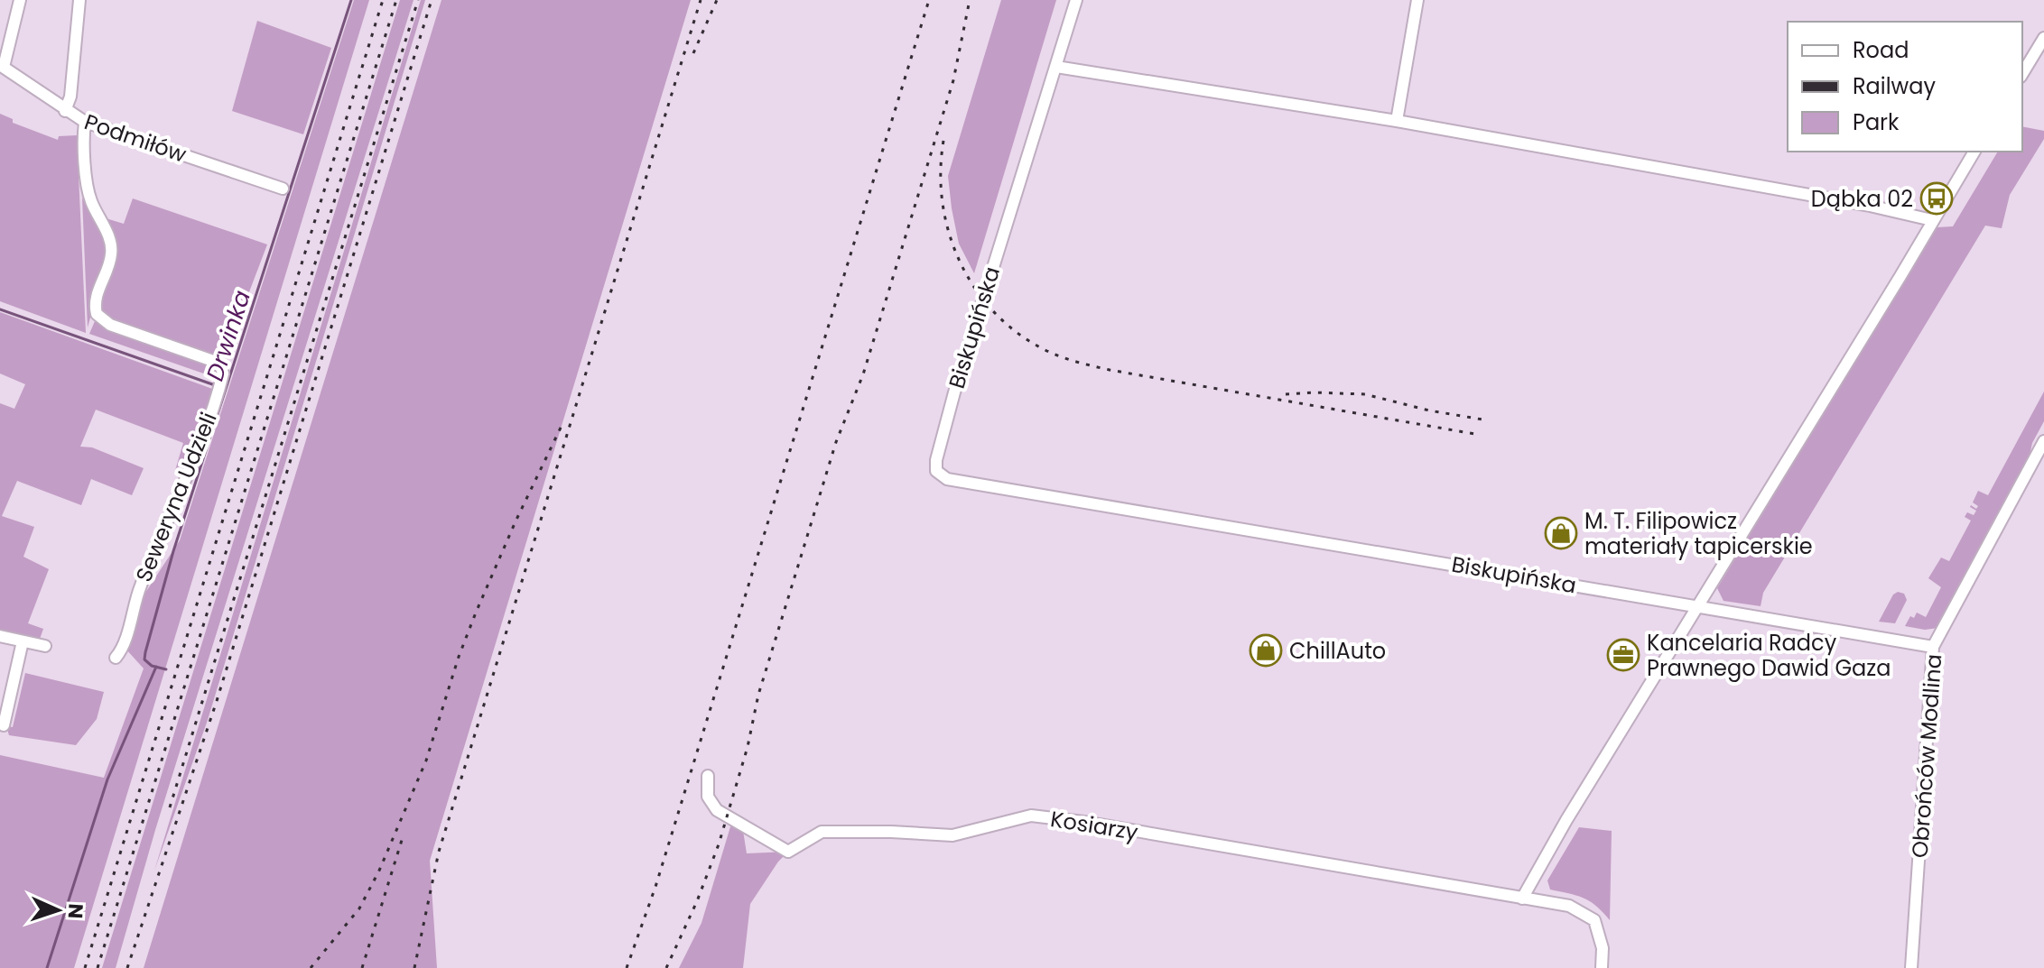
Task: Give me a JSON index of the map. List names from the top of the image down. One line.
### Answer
{"streets":{"street":["Podmiłów","Biskupińska","Seweryna Udzieli","Obrońców Modlina","Kosiarzy"]},"crossings":[["Podmiłów","Seweryna Udzieli"],["Biskupińska","Obrońców Modlina"]],"water":["Drwinka"],"places":{"bus stop":["Dąbka 02"],"shop":["M. T. Filipowicz materiały tapicerskie","ChillAuto"],"office":["Kancelaria Radcy Prawnego Dawid Gaza"]},"legend":["Road","Railway","Park"],"north":"right"}
